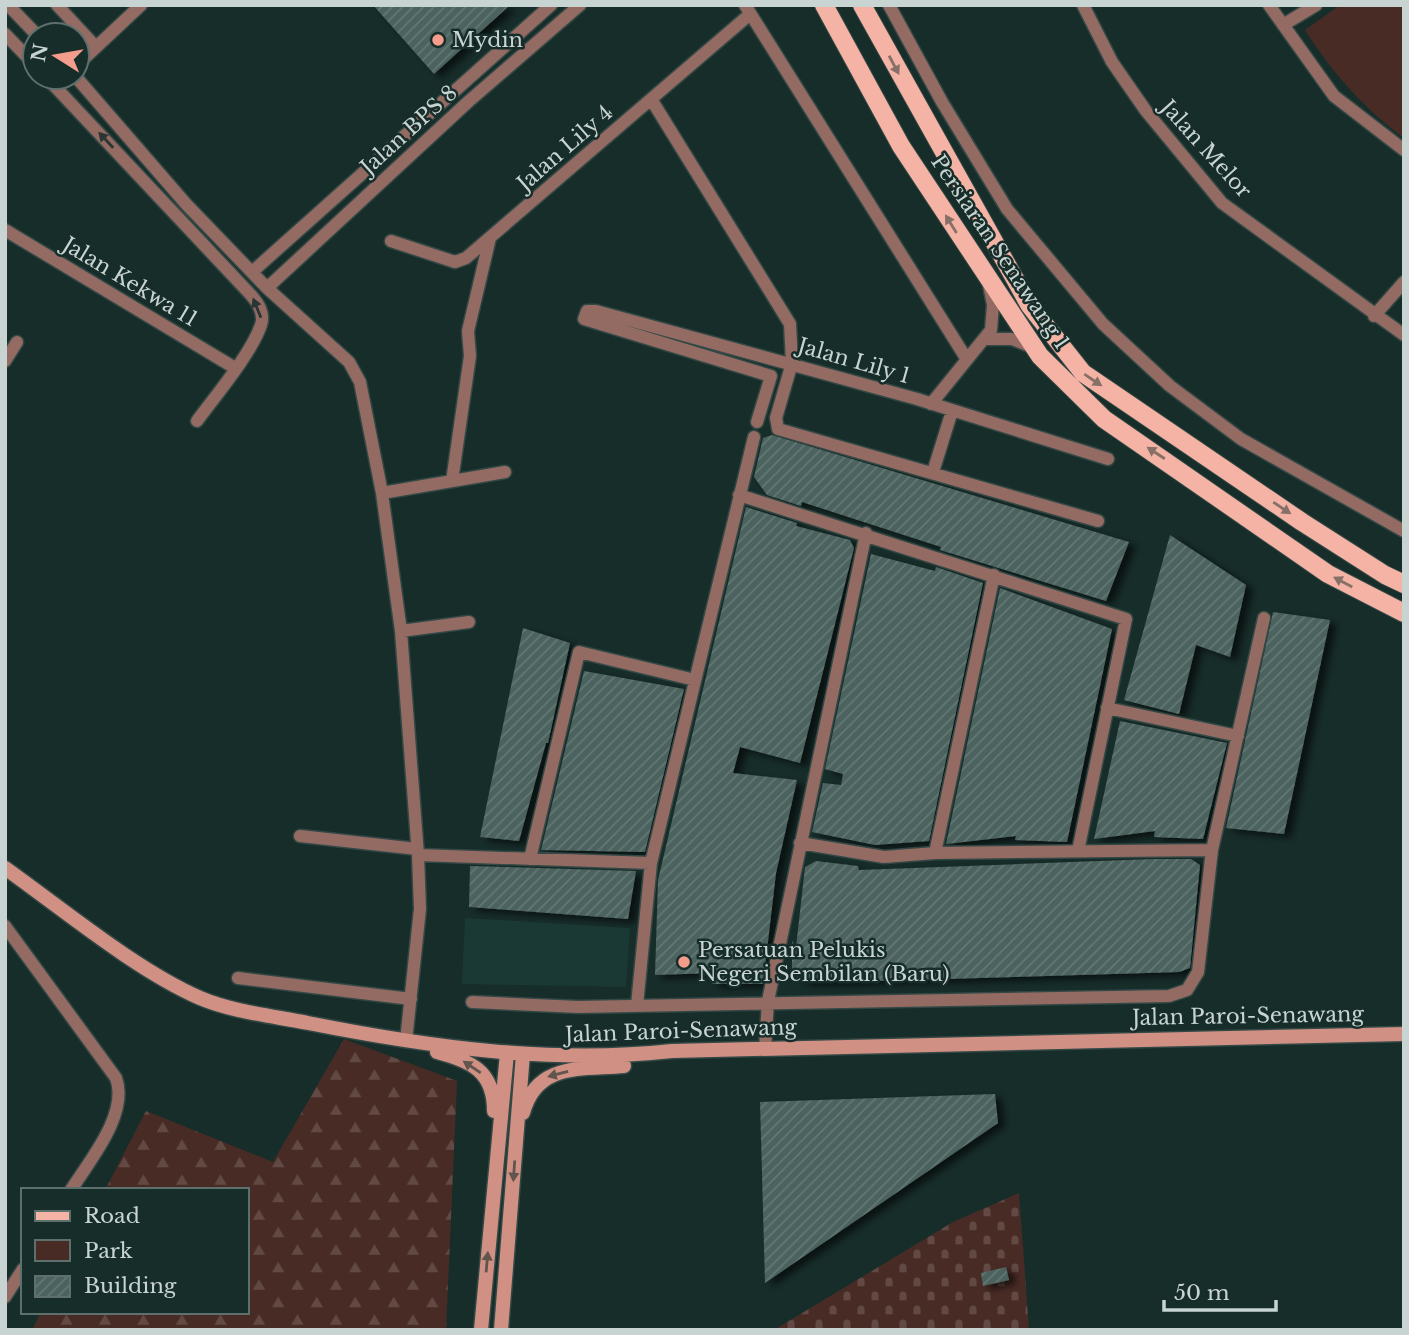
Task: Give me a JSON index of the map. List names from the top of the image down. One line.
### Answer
{"streets":{"main road":["Persiaran Senawang 1","Jalan Paroi-Senawang"],"street":["Jalan BPS 8","Jalan Lily 4","Jalan Melor","Jalan Kekwa 11","Jalan Lily 1"]},"places":["Mydin","Persatuan Pelukis Negeri Sembilan (Baru)"],"legend":["Road","Park","Building"],"scale_bar":"50 m","north":"left"}
